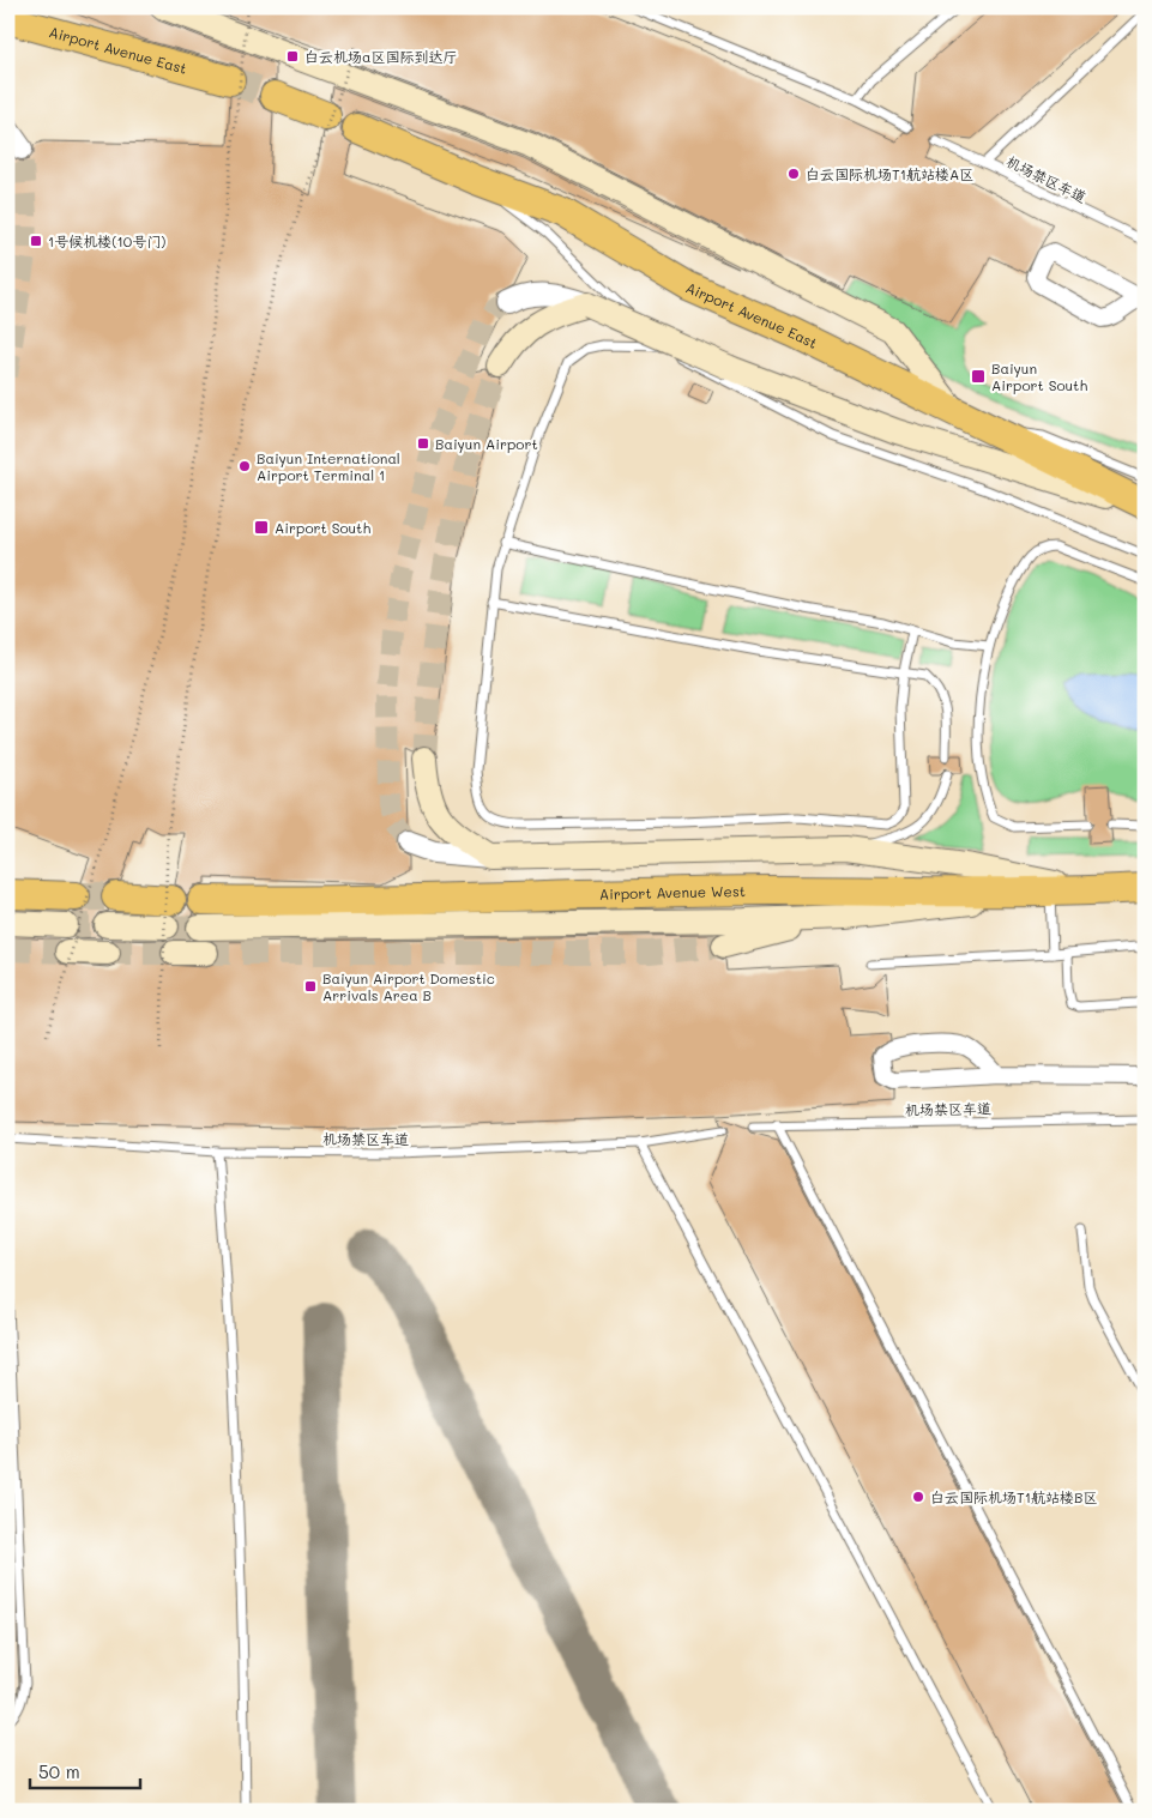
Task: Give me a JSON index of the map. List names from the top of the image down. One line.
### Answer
{"streets":{"highway":["Airport Avenue East","Airport Avenue West"],"lane":["机场禁区车道"]},"places":{"transit":["白云机场a区国际到达厅","1号候机楼(10号门)","Baiyun Airport South","Baiyun Airport","Airport South","Baiyun Airport Domestic Arrivals Area B"],"other":["白云国际机场T1航站楼A区","Baiyun International Airport Terminal 1","白云国际机场T1航站楼B区"]},"scale_bar":"50 m"}
